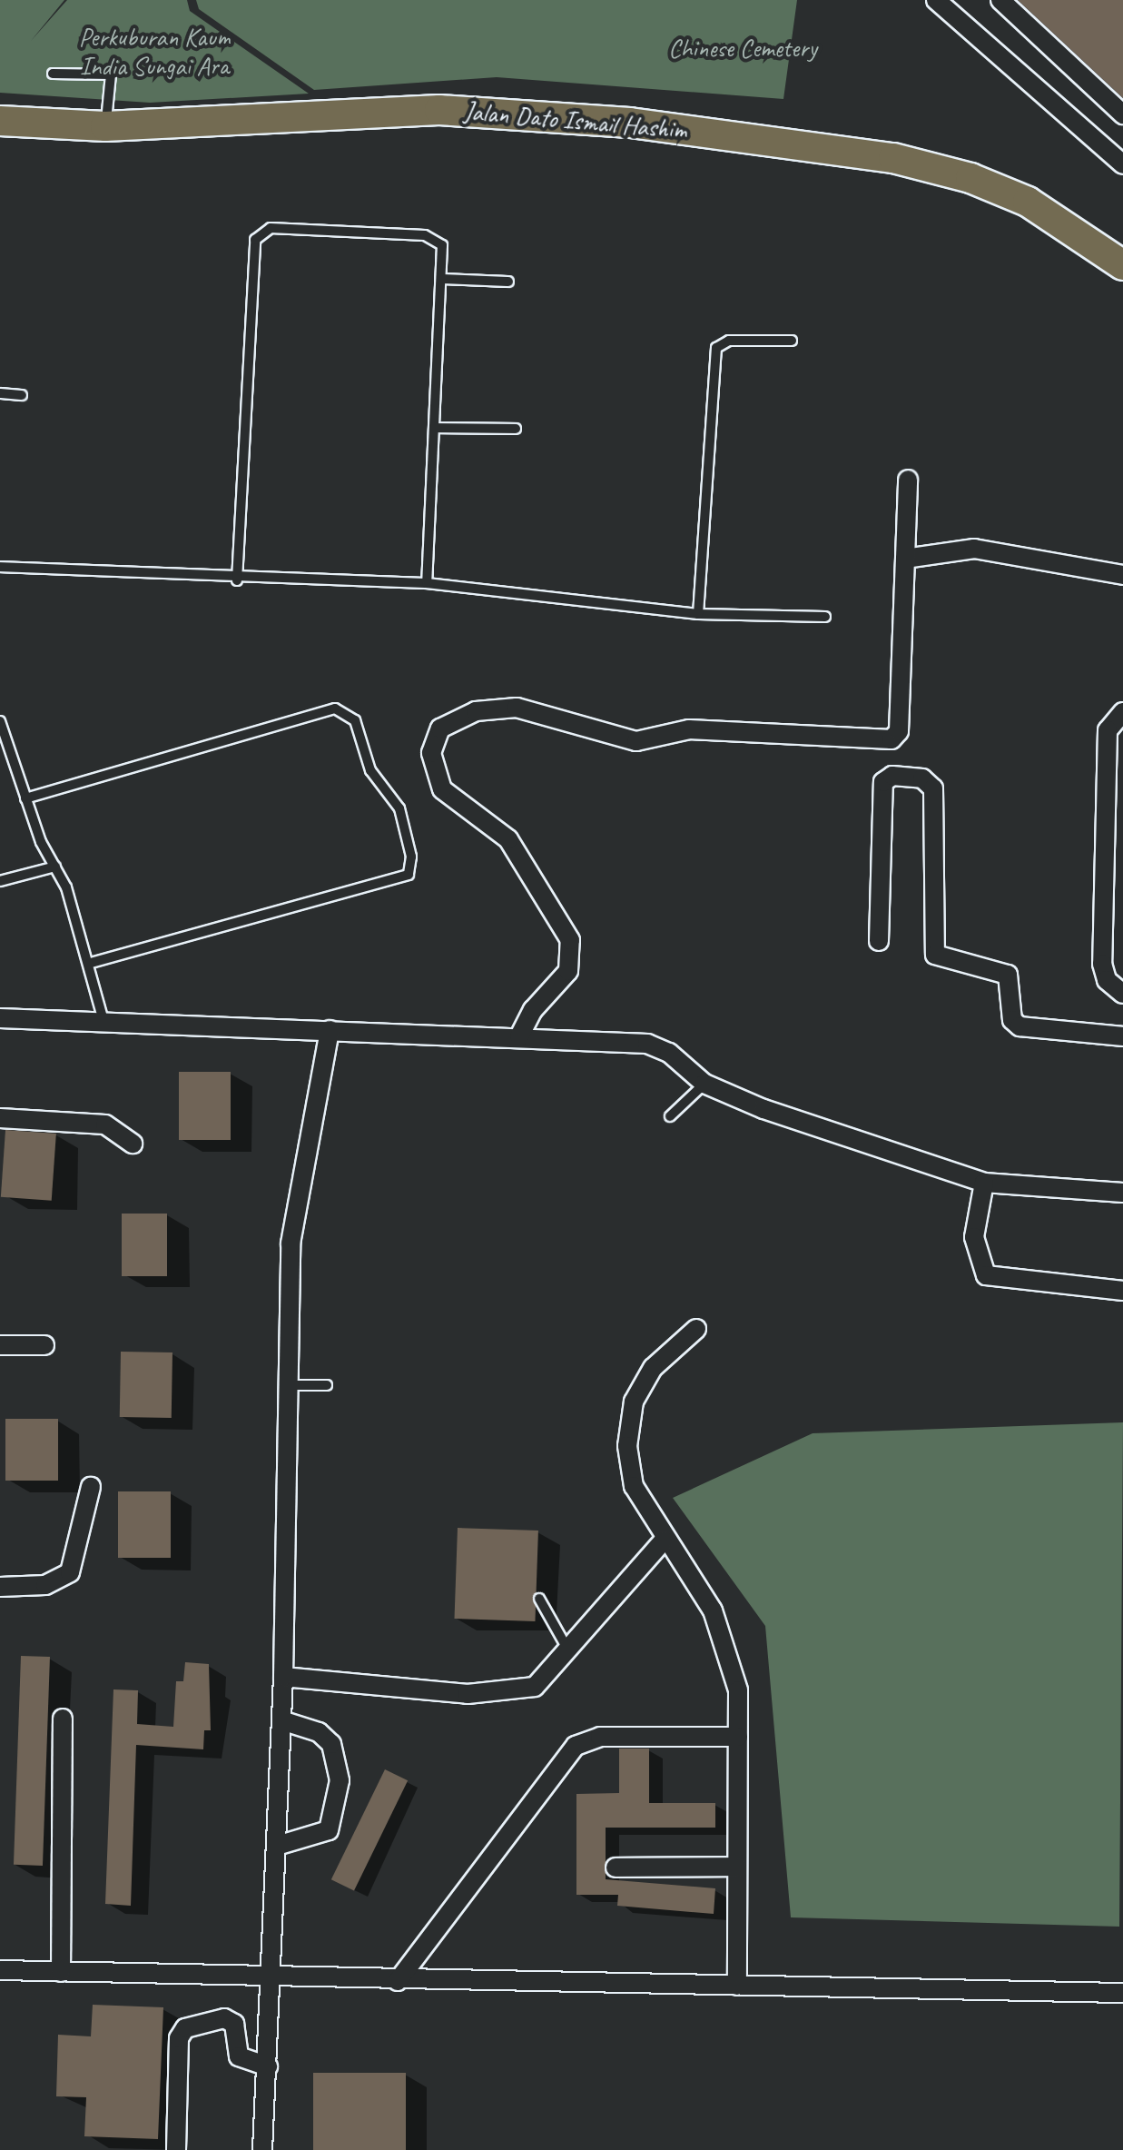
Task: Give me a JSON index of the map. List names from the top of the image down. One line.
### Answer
{"streets":{"main road":["Jalan Dato Ismail Hashim"]},"parks":["Perkuburan Kaum India Sungai Ara","Chinese Cemetery"]}
